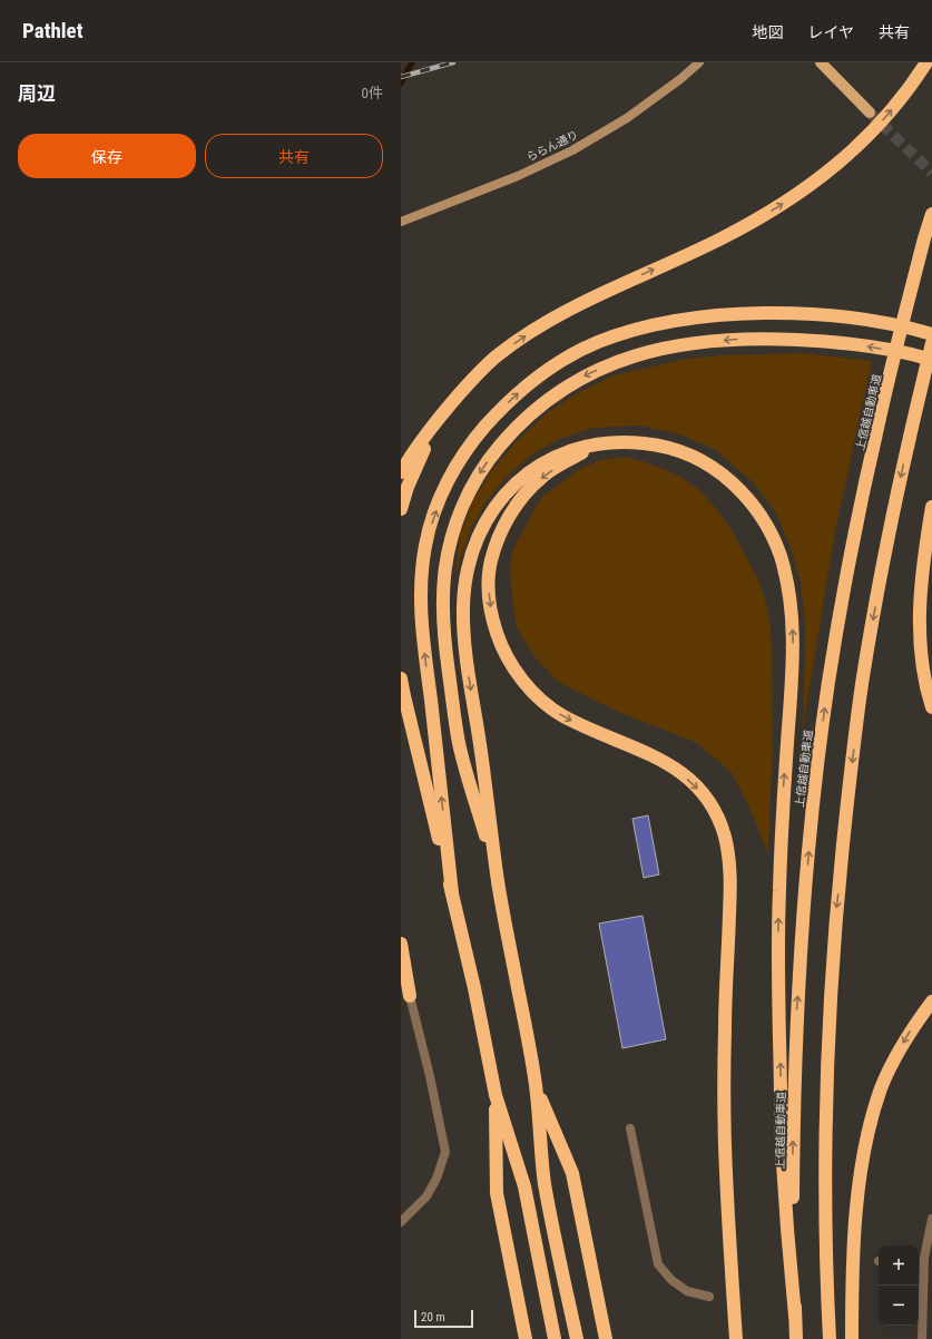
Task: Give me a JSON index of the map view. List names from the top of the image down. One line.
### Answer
{"streets":{"highway":["上信越自動車道"],"street":["ららん通り"]},"scale_bar":"20 m","page":{"header":"Pathlet","nav":["地図","レイヤ","共有"],"heading":["周辺","0件"],"buttons":["保存","共有"],"map_buttons":["+","−"],"scale":"20 m"}}
